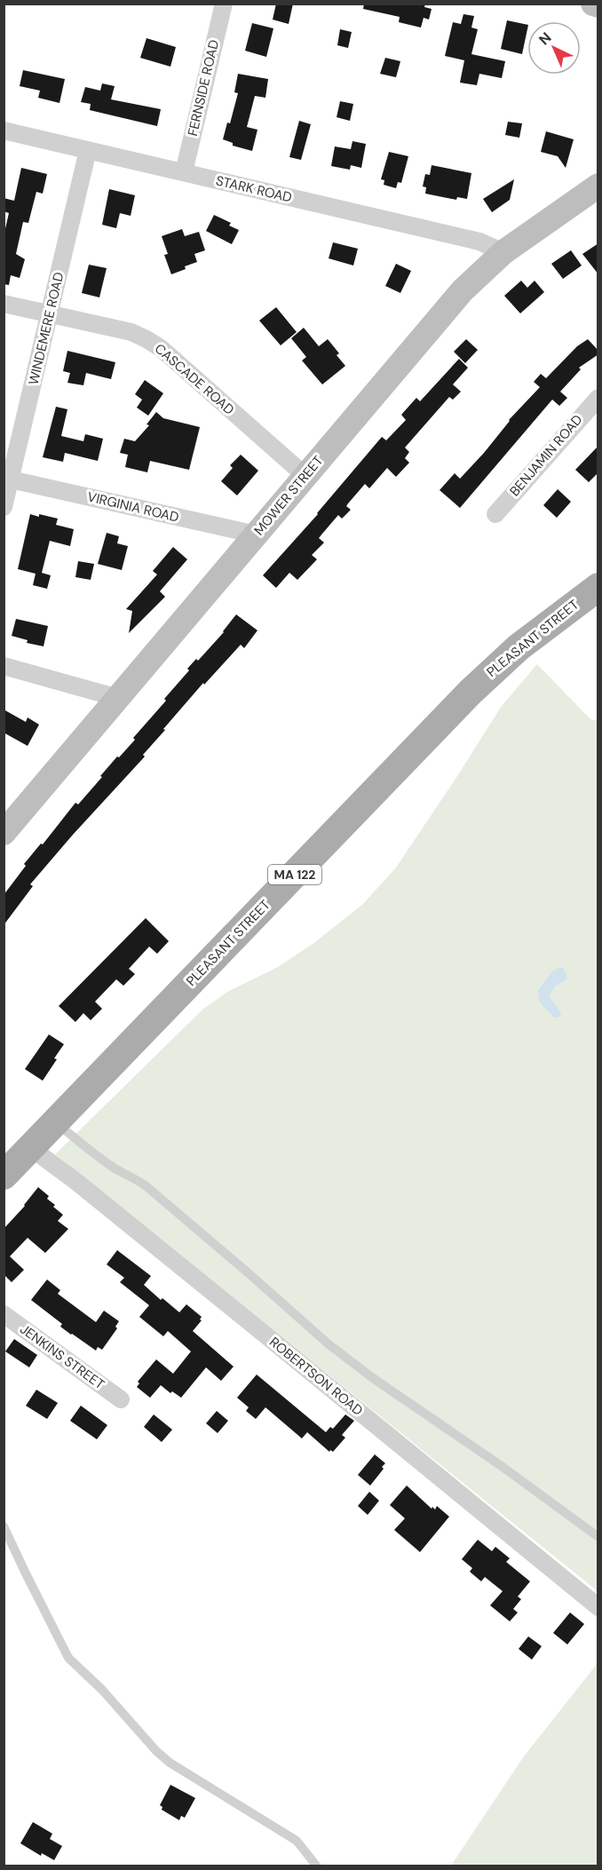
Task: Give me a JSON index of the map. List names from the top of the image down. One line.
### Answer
{"streets":{"main road":["PLEASANT STREET","MA 122"],"street":["FERNSIDE ROAD","STARK ROAD","WINDEMERE ROAD","CASCADE ROAD","BENJAMIN ROAD","MOWER STREET","VIRGINIA ROAD","JENKINS STREET","ROBERTSON ROAD"]},"crossings":[["FERNSIDE ROAD","STARK ROAD"],["STARK ROAD","WINDEMERE ROAD"],["STARK ROAD","MOWER STREET"],["WINDEMERE ROAD","CASCADE ROAD"],["WINDEMERE ROAD","VIRGINIA ROAD"],["CASCADE ROAD","MOWER STREET"],["MOWER STREET","VIRGINIA ROAD"],["PLEASANT STREET","ROBERTSON ROAD"]],"north":"top left"}
